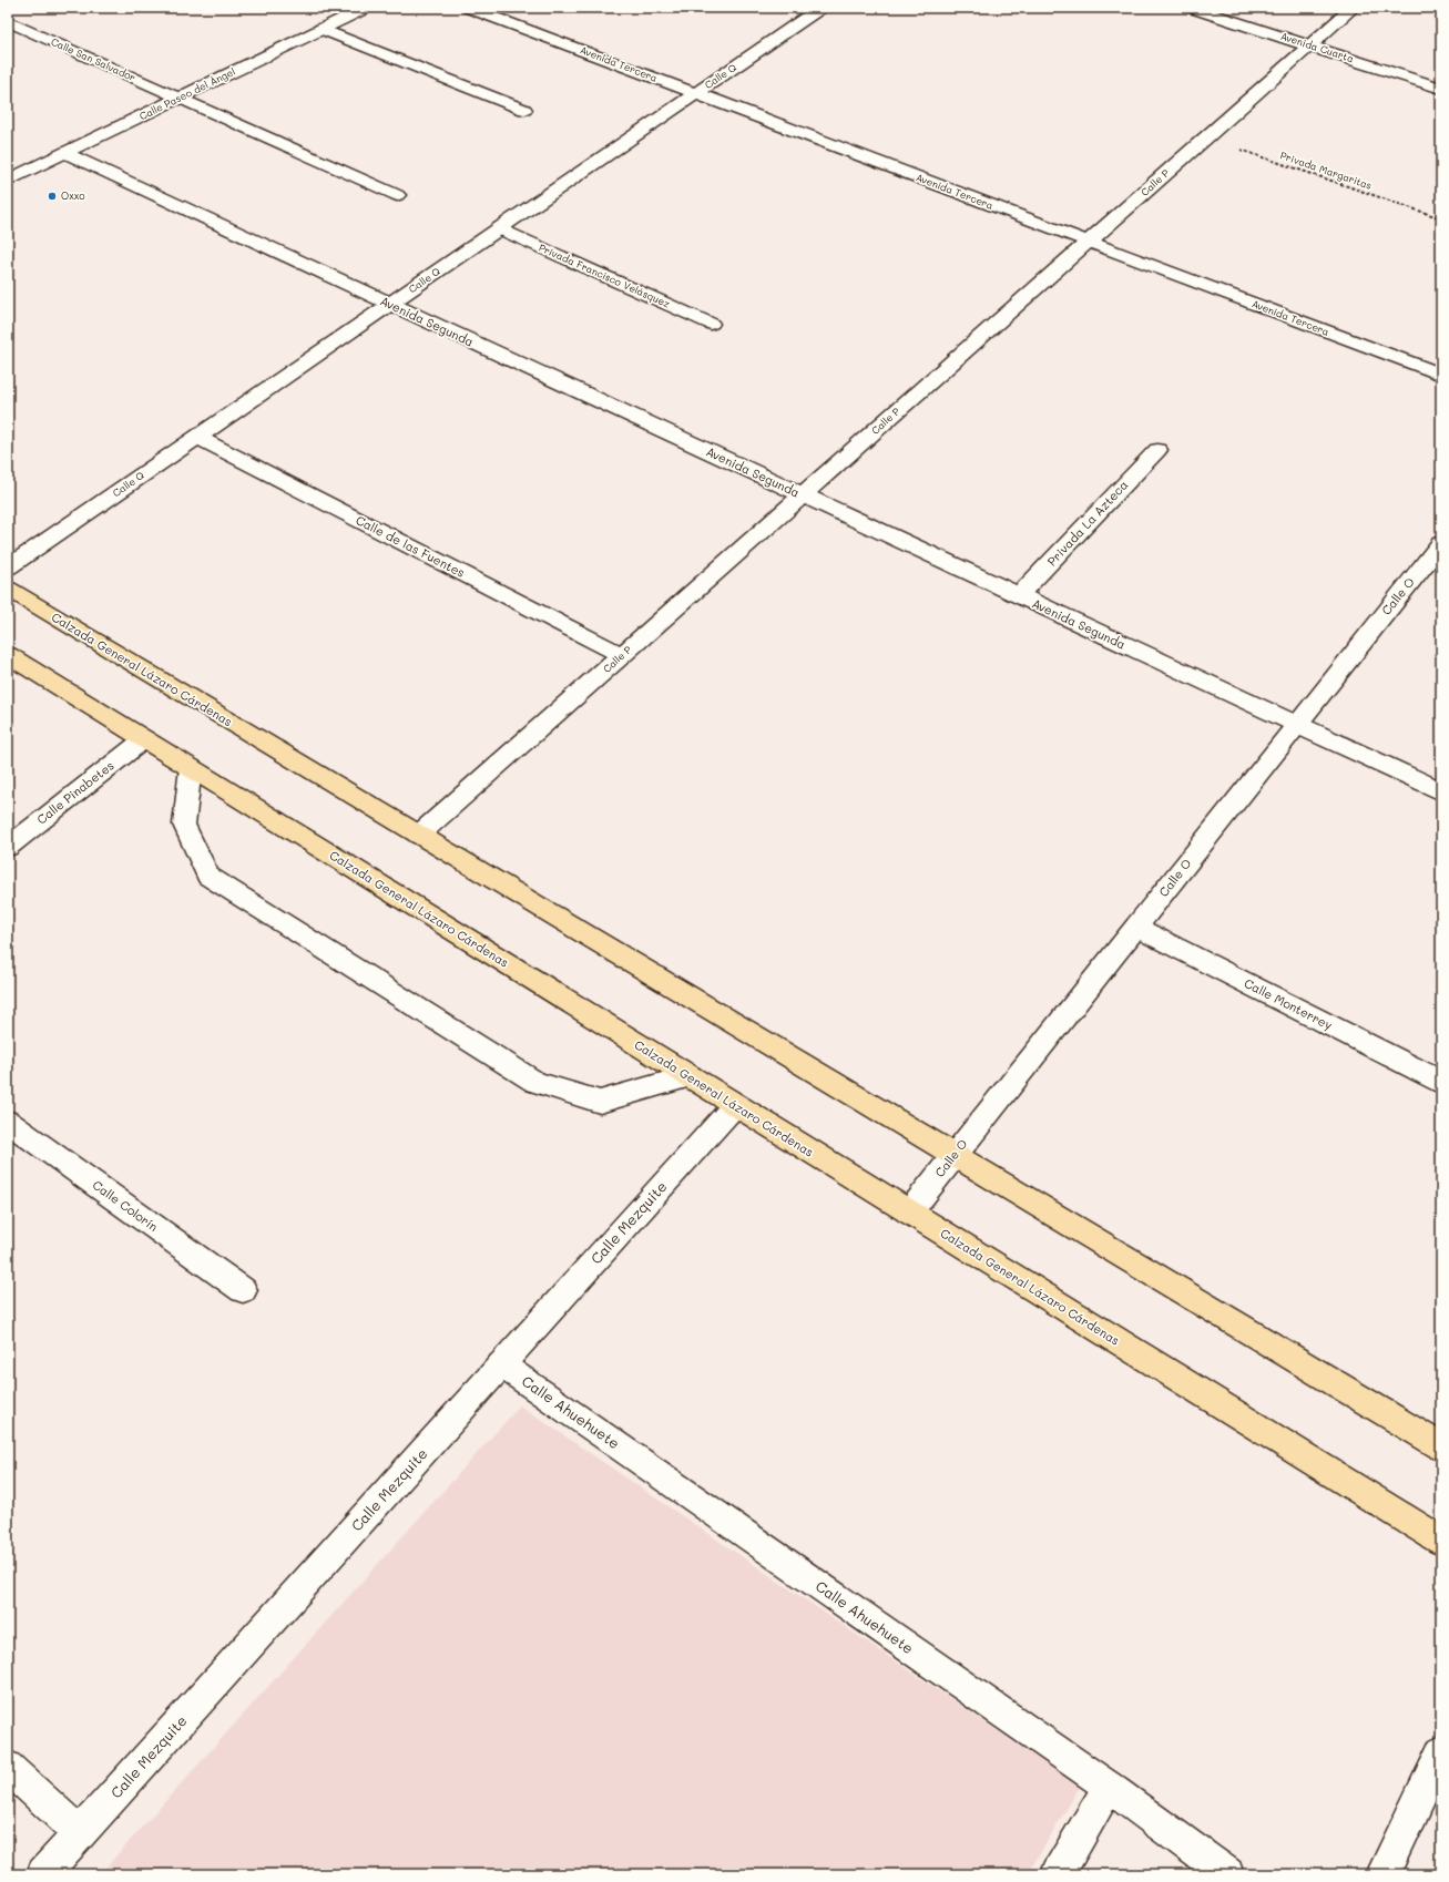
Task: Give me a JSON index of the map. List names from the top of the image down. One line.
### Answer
{"streets":{"main road":["Calzada General Lázaro Cárdenas"],"street":["Avenida Cuarta","Calle San Salvador","Avenida Tercera","Calle Q","Calle Paseo del Ángel","Calle P","Privada Francisco Velásquez","Avenida Segunda","Privada La Azteca","Calle de las Fuentes","Calle O","Calle Pinabetes","Calle Monterrey","Calle Colorín","Calle Mezquite","Calle Ahuehuete"],"path":["Privada Margaritas"]},"crossings":[["Avenida Cuarta","Calle P"],["Calle San Salvador","Calle Paseo del Ángel"],["Avenida Tercera","Calle Q"],["Avenida Tercera","Calle P"],["Calle Q","Privada Francisco Velásquez"],["Calle Q","Avenida Segunda"],["Calle Q","Calle de las Fuentes"],["Calle Paseo del Ángel","Avenida Segunda"],["Privada Margaritas","Calle P"],["Calle P","Avenida Segunda"],["Calle P","Calle de las Fuentes"],["Calle P","Calzada General Lázaro Cárdenas"],["Avenida Segunda","Privada La Azteca"],["Avenida Segunda","Calle O"],["Calle O","Calzada General Lázaro Cárdenas"],["Calle O","Calle Monterrey"],["Calzada General Lázaro Cárdenas","Calle Pinabetes"],["Calzada General Lázaro Cárdenas","Calle Mezquite"],["Calle Mezquite","Calle Ahuehuete"]],"places":["Oxxo"]}
